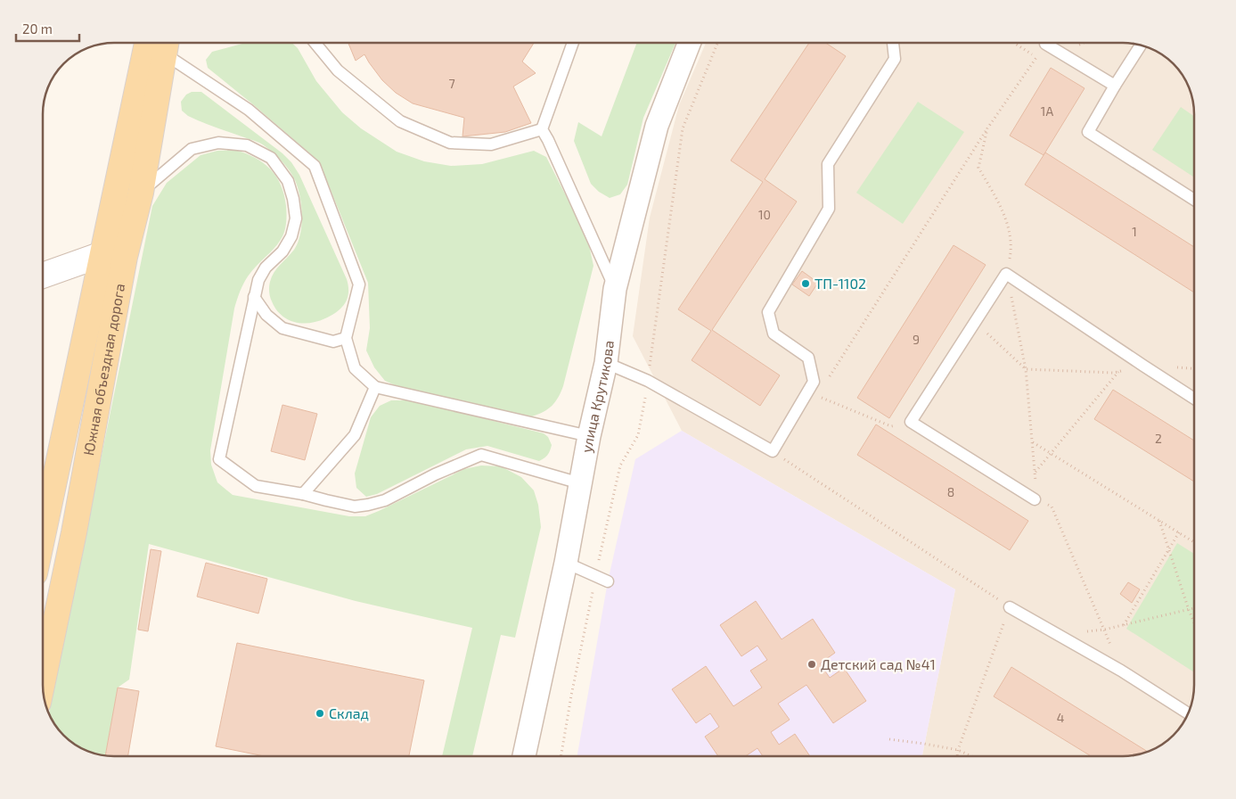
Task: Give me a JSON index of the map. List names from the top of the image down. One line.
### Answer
{"streets":{"main road":["Южная объездная дорога"],"street":["улица Крутикова"]},"places":["ТП-1102","Детский сад №41","Склад"],"house_numbers":["7","1А","10","1","9","2","8","4"],"scale_bar":"20 m"}
